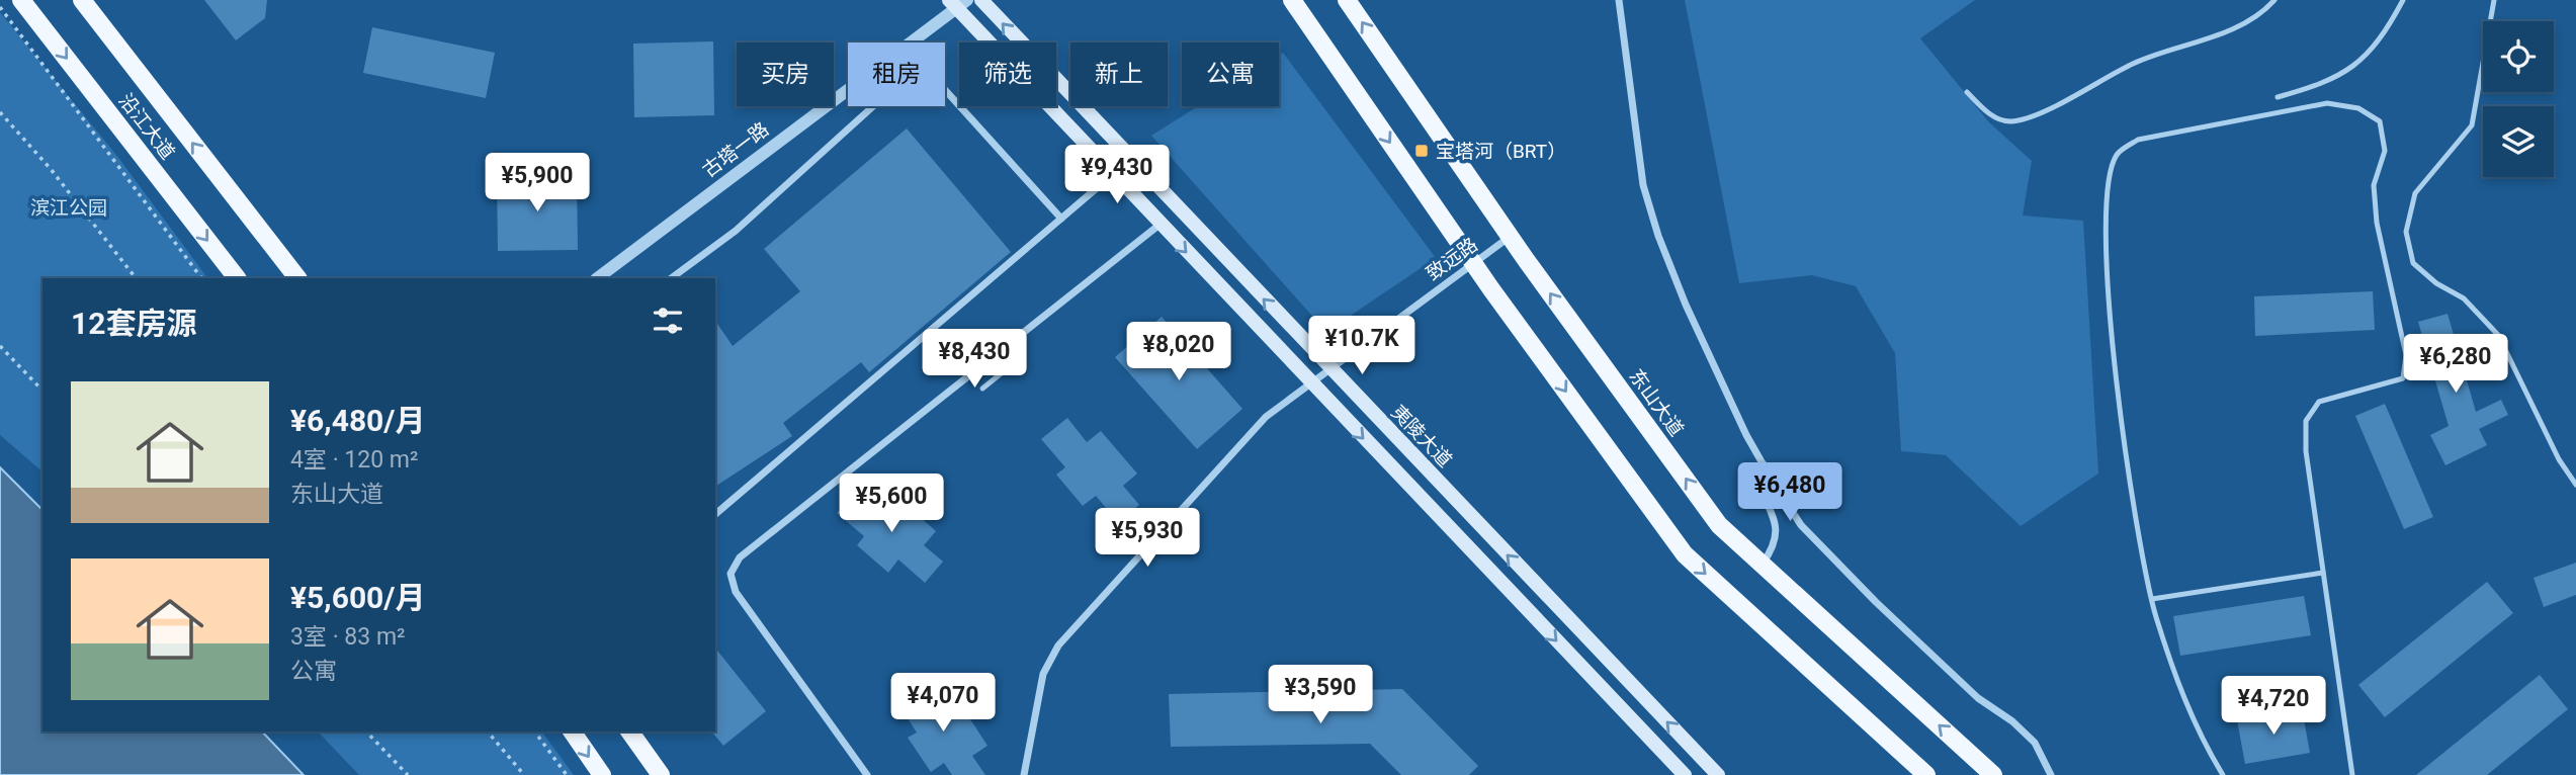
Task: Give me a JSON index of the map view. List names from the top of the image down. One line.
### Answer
{"streets":{"main road":["沿江大道","东山大道","夷陵大道"],"street":["古塔一路","致远路"]},"crossings":[["致远路","东山大道"],["致远路","夷陵大道"]],"parks":["滨江公园"],"places":{"transit":["宝塔河（BRT）"]},"page":{"chip":["买房","租房","筛选","新上","公寓"],"price":["¥9,430","¥5,900","¥10.7K","¥8,020","¥8,430","¥6,280","¥6,480","¥5,600","¥5,930","¥3,590","¥4,070","¥4,720"],"heading":"12套房源","list":[{"name":"¥6,480/月","note":"4室 · 120 m² · 东山大道"},{"name":"¥5,600/月","note":"3室 · 83 m² · 公寓"}]}}
